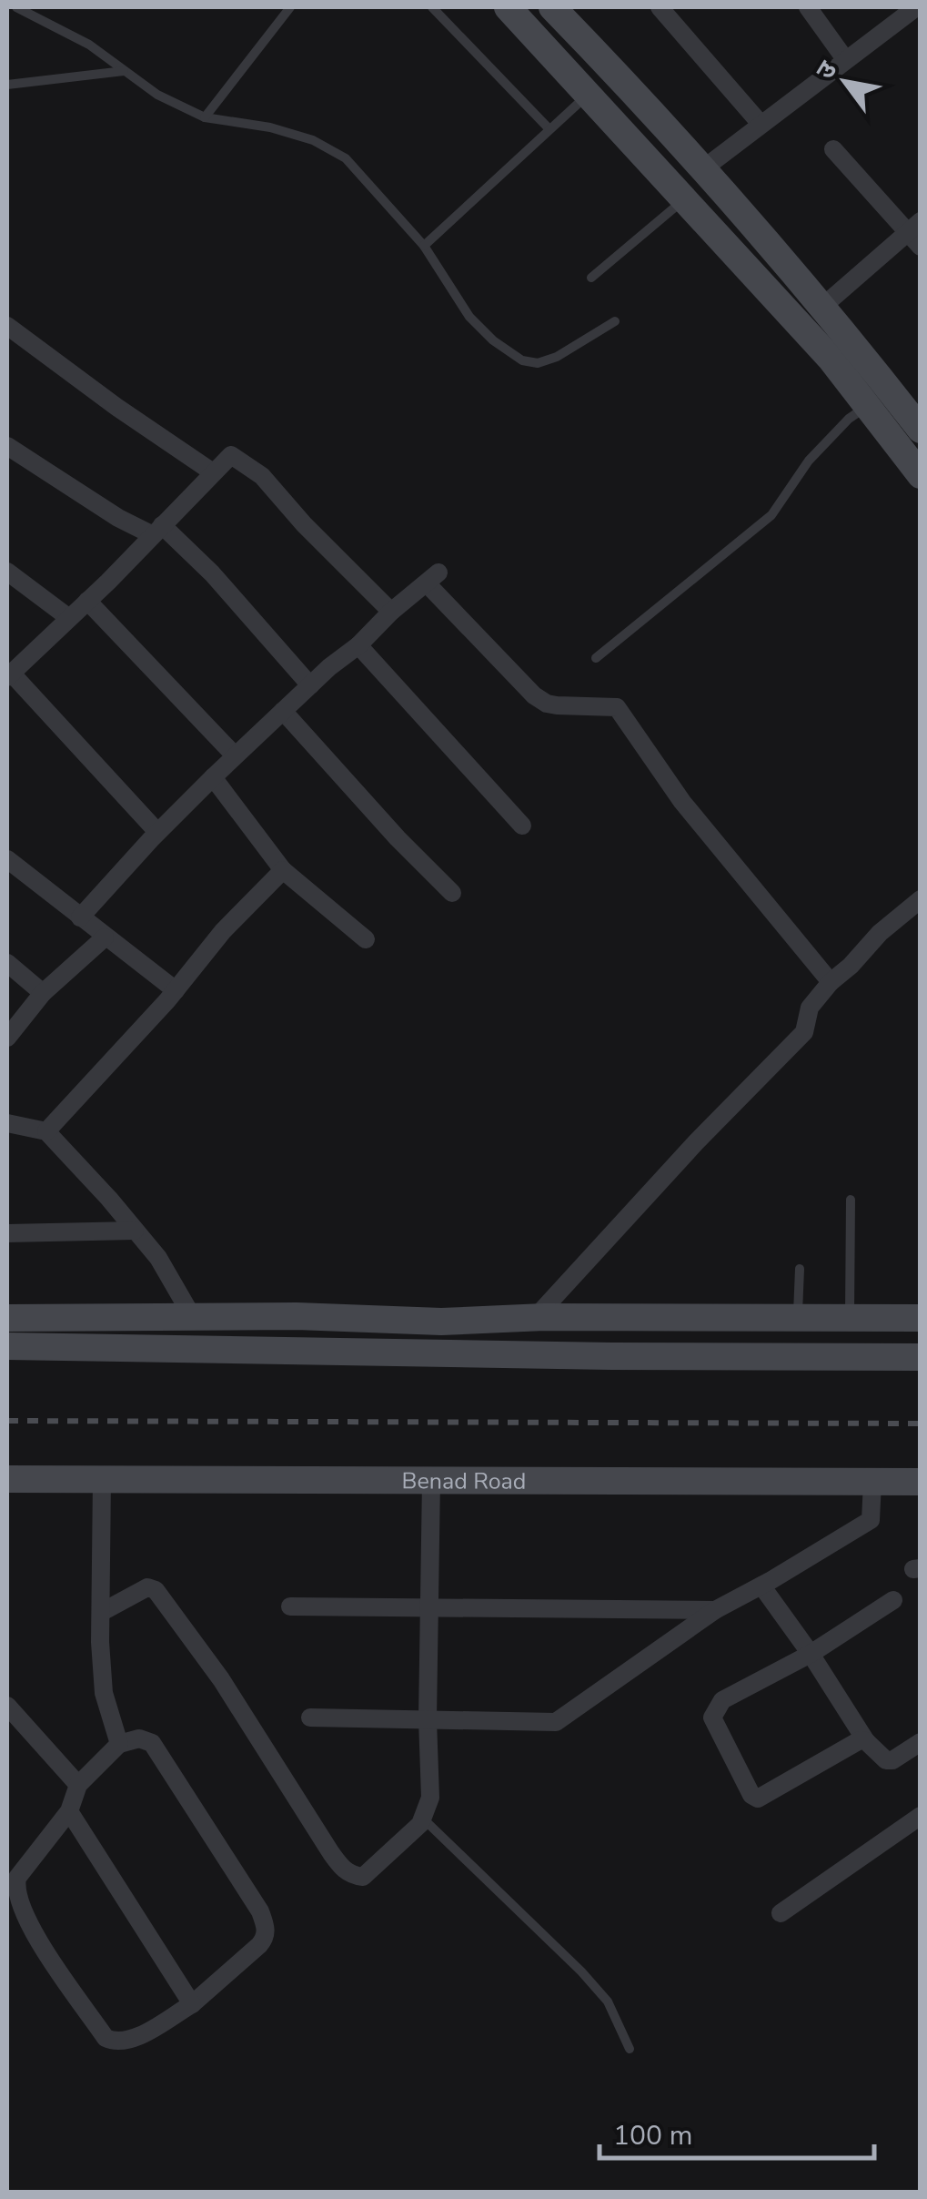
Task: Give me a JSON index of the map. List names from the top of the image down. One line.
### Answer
{"streets":{"street":["Benad Road"]},"scale_bar":"100 m","north":"top left"}
